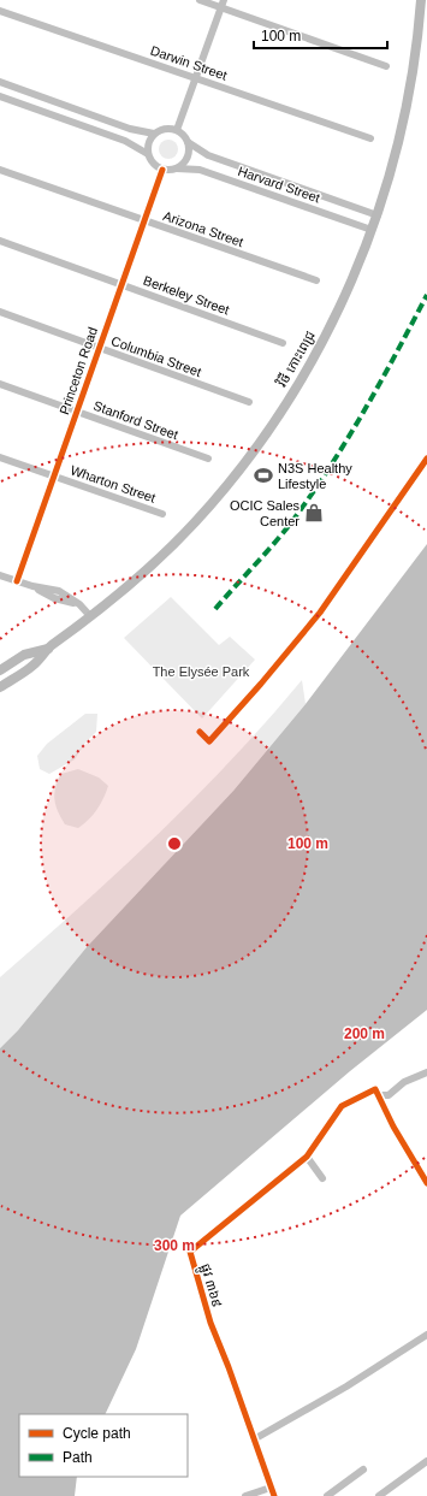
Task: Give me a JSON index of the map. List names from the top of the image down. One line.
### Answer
{"streets":{"main road":["វិថី កោះពេជ្រ"],"street":["Darwin Street","Harvard Street","Arizona Street","Berkeley Street","Columbia Street","Princeton Road","Stanford Street","Wharton Street","ផ្លូវ ៣៦៩"]},"crossings":[["Harvard Street","វិថី កោះពេជ្រ"],["Harvard Street","Princeton Road"],["Arizona Street","Princeton Road"],["Berkeley Street","Princeton Road"],["Columbia Street","Princeton Road"],["Princeton Road","Stanford Street"],["Princeton Road","Wharton Street"]],"parks":["The Elysée Park"],"places":{"sports":["N3S Healthy Lifestyle"],"shop":["OCIC Sales Center"]},"legend":["Cycle path","Path"],"scale_bar":"100 m","rings":["100 m","200 m","300 m"]}
